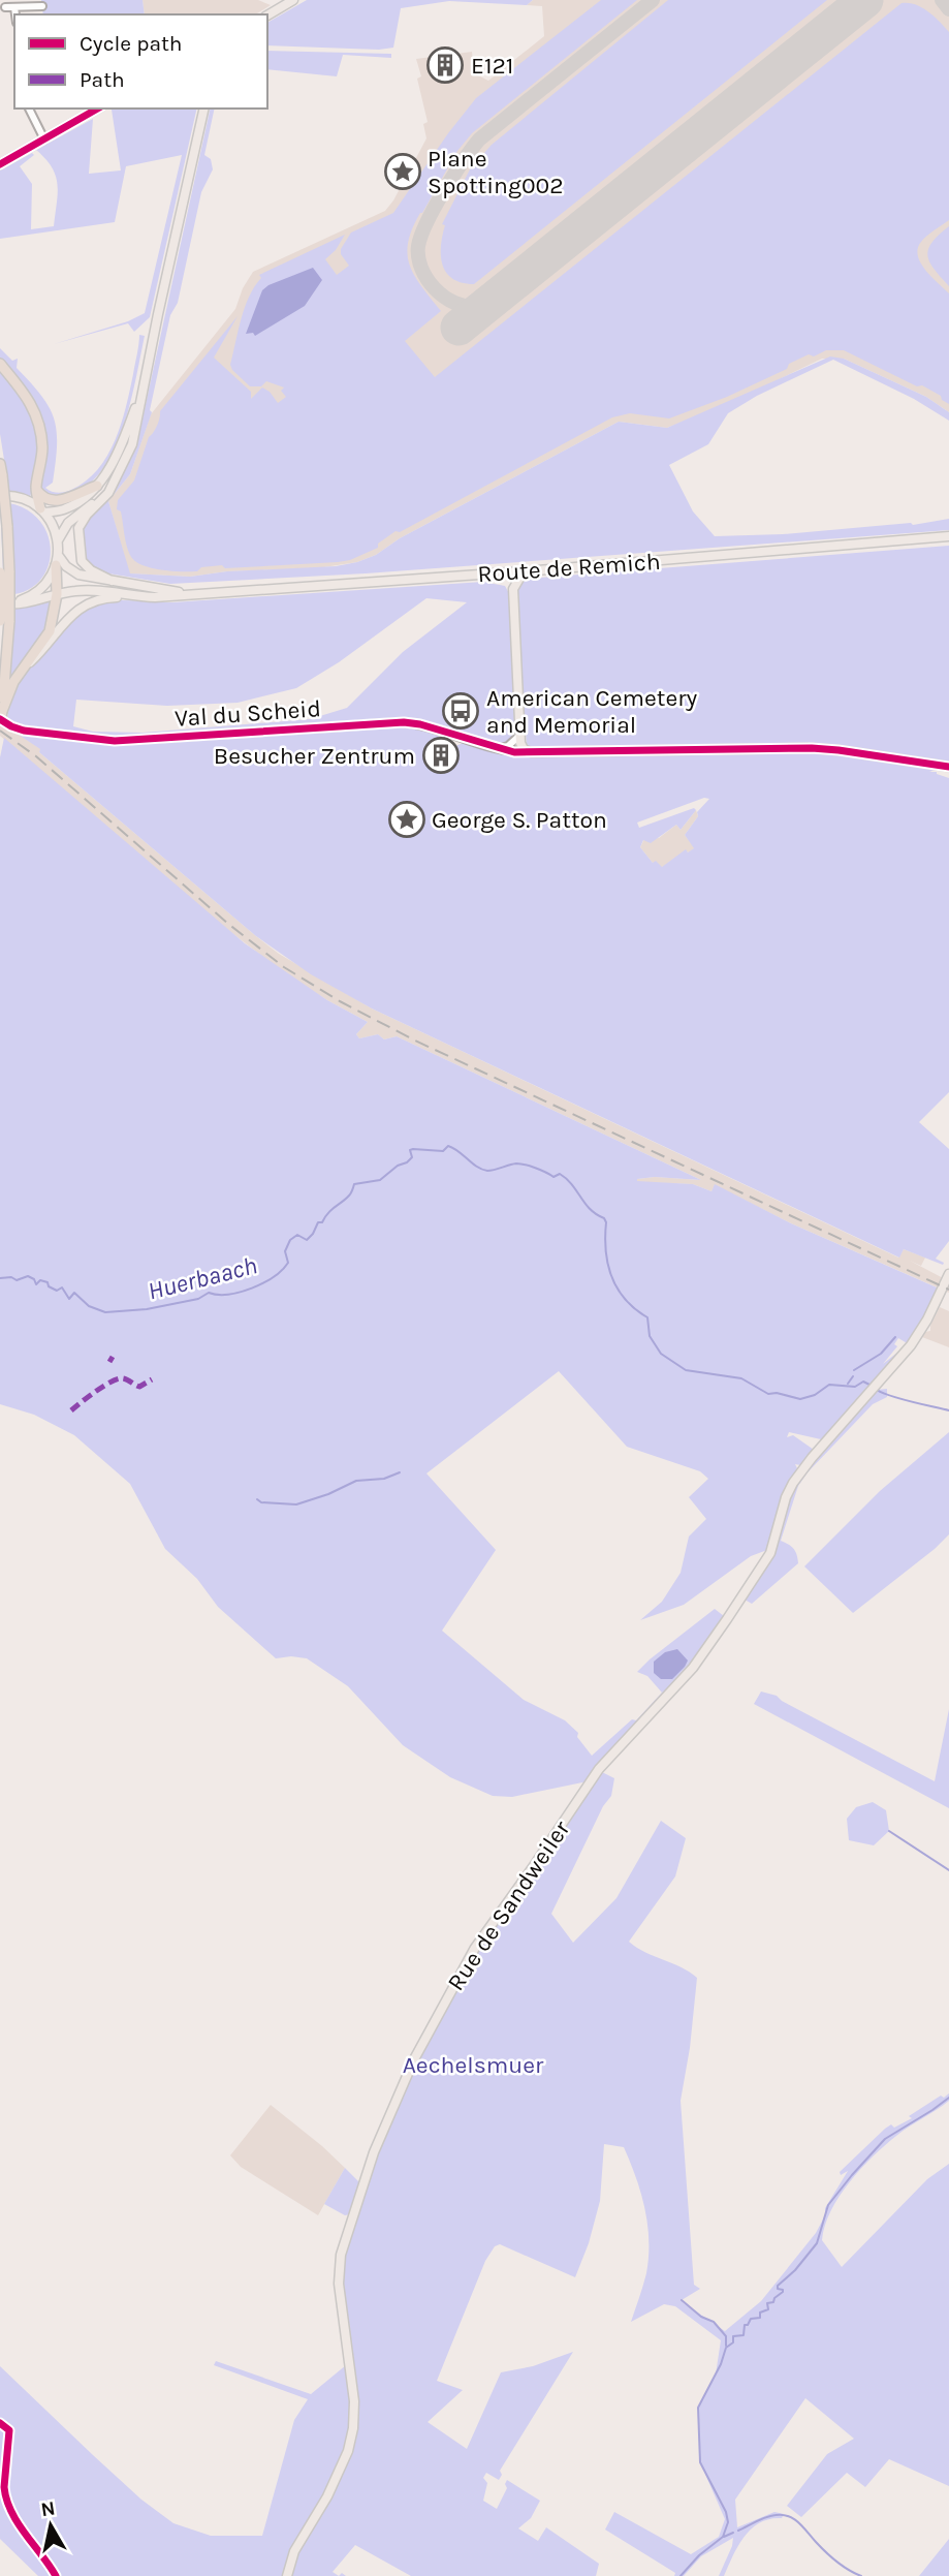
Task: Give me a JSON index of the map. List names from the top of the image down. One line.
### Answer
{"streets":{"main road":["Route de Remich","Val du Scheid","Rue de Sandweiler"]},"water":["Huerbaach"],"parks":["Aechelsmuer"],"places":{"building":["E121","Besucher Zentrum"],"place":["Plane Spotting002","George S. Patton"],"bus stop":["American Cemetery and Memorial"]},"legend":["Cycle path","Path"],"north":"top"}
